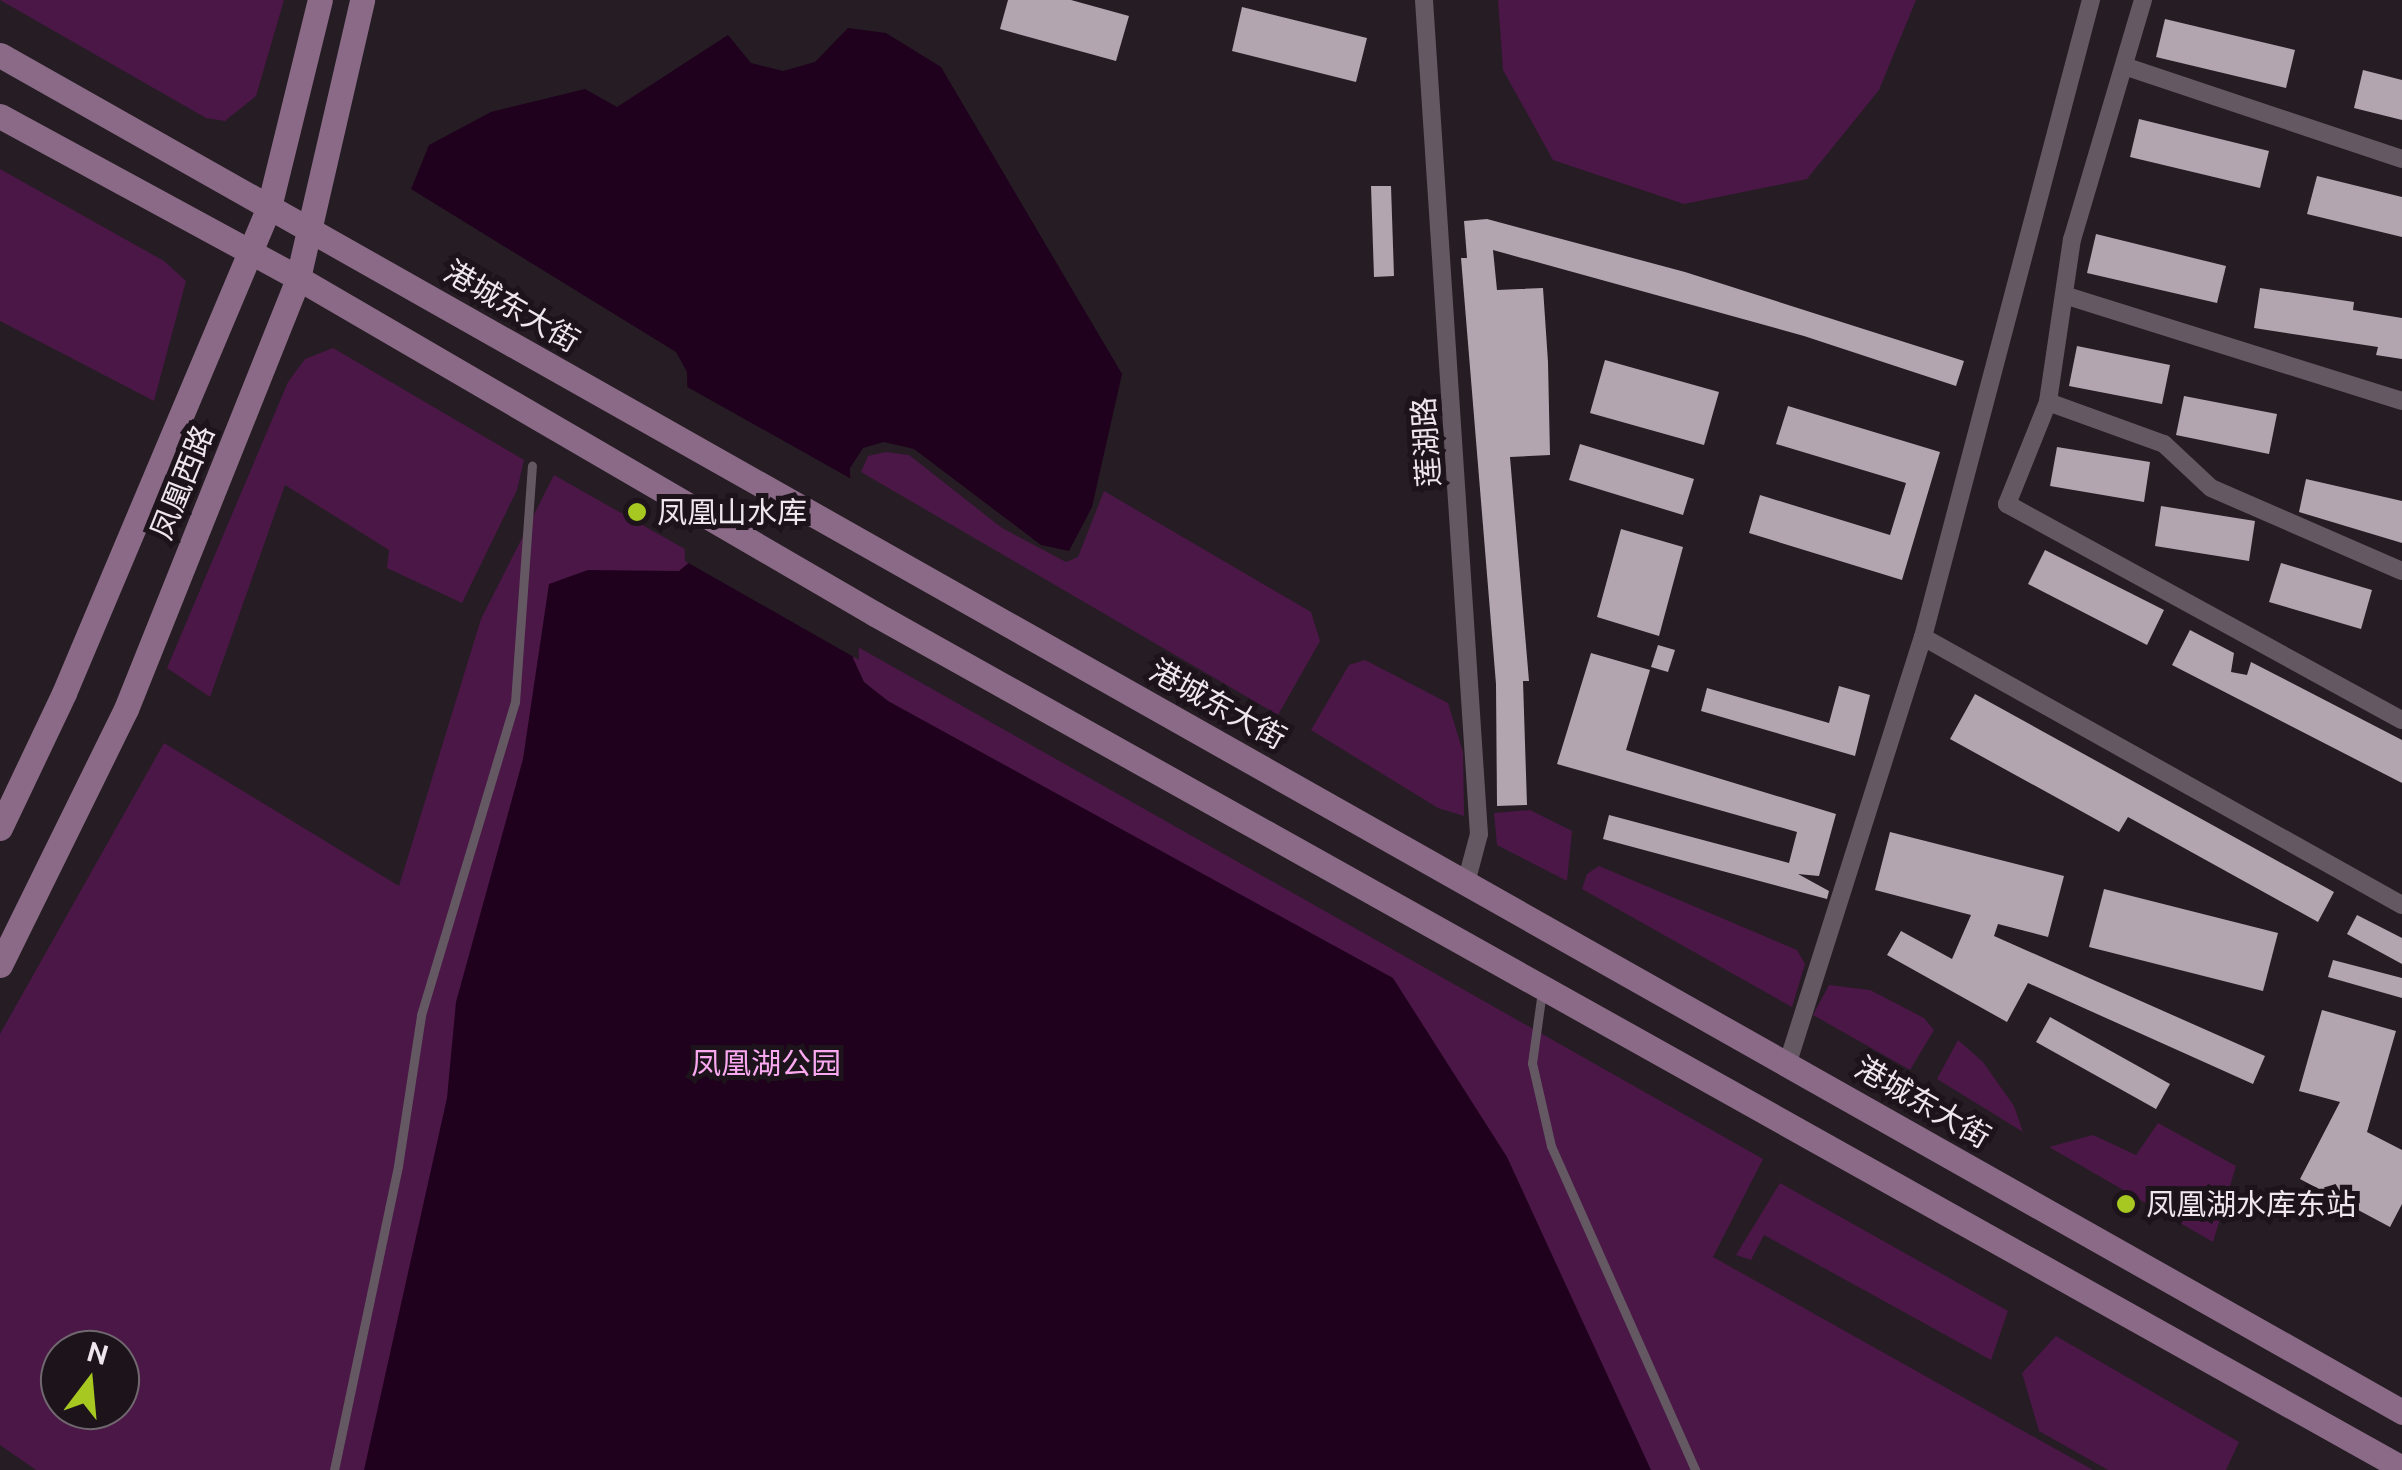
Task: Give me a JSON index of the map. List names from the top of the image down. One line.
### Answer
{"streets":{"main road":["港城东大街","凤凰西路"],"street":["莲湖路"]},"crossings":[["港城东大街","莲湖路"],["港城东大街","凤凰西路"]],"parks":["凤凰湖公园"],"places":["凤凰山水库","凤凰湖水库东站"],"north":"top"}
